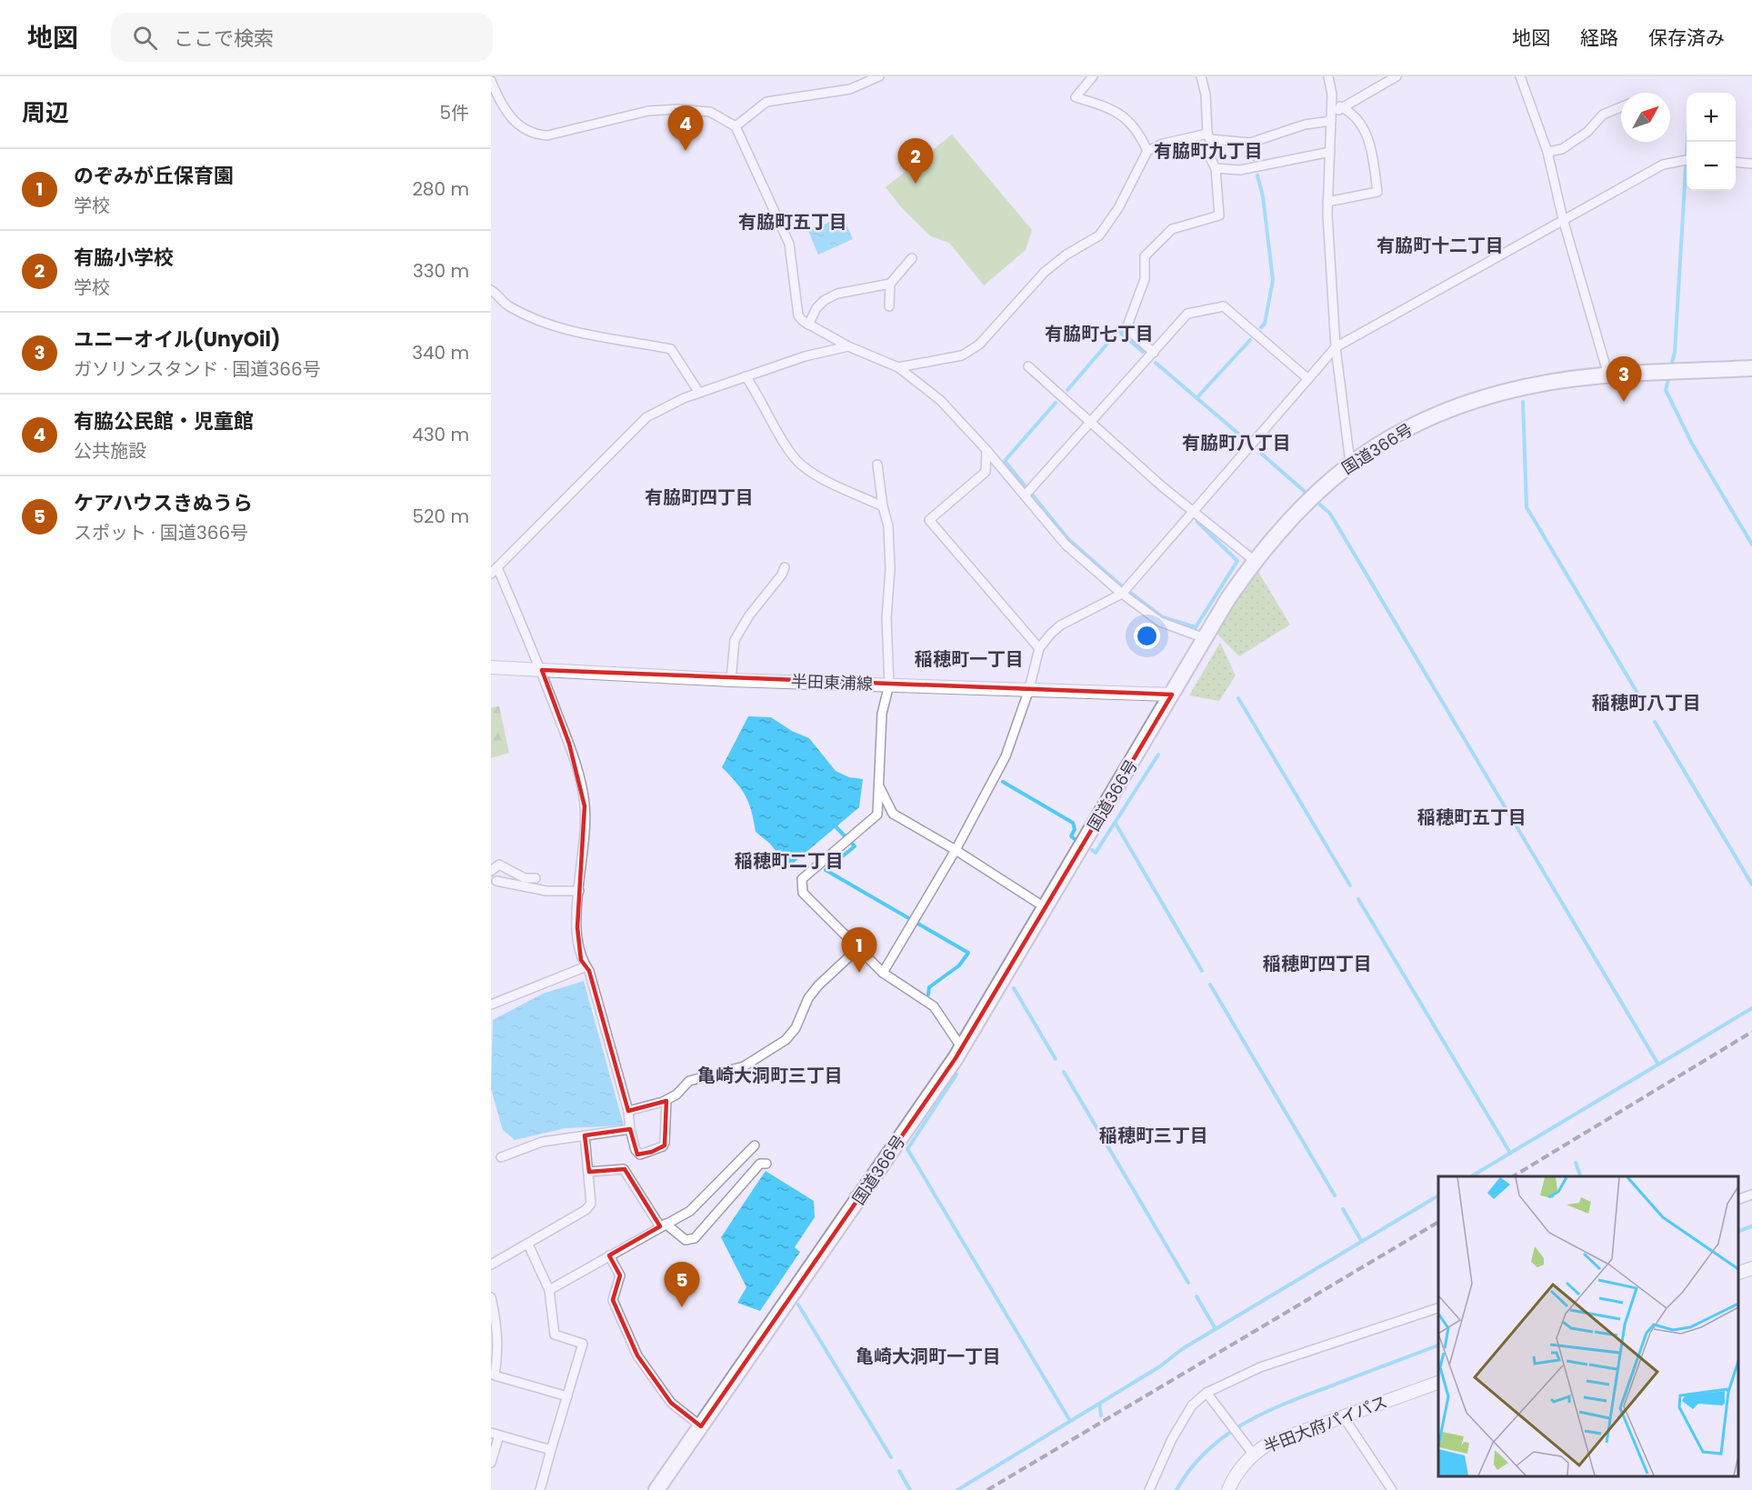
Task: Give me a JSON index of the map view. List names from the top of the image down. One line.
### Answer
{"streets":{"highway":["国道366号"],"main road":["半田東浦線","半田大府パイパス"]},"crossings":[["国道366号","半田東浦線"]],"districts":["有脇町九丁目","有脇町五丁目","有脇町十二丁目","有脇町七丁目","有脇町八丁目","有脇町四丁目","稲穂町一丁目","稲穂町八丁目","稲穂町五丁目","稲穂町二丁目","稲穂町四丁目","亀崎大洞町三丁目","稲穂町三丁目","亀崎大洞町一丁目"],"north":"top right","page":{"header":"地図","search":"ここで検索","nav":["地図","経路","保存済み"],"heading":["周辺","5件"],"map_buttons":["+","−"],"pins":["4","2","3","1","5"],"list":[{"mark":"1","name":"のぞみが丘保育園","note":"学校","value":"280 m"},{"mark":"2","name":"有脇小学校","note":"学校","value":"330 m"},{"mark":"3","name":"ユニーオイル(UnyOil)","note":"ガソリンスタンド · 国道366号","value":"340 m"},{"mark":"4","name":"有脇公民館・児童館","note":"公共施設","value":"430 m"},{"mark":"5","name":"ケアハウスきぬうら","note":"スポット · 国道366号","value":"520 m"}]}}
